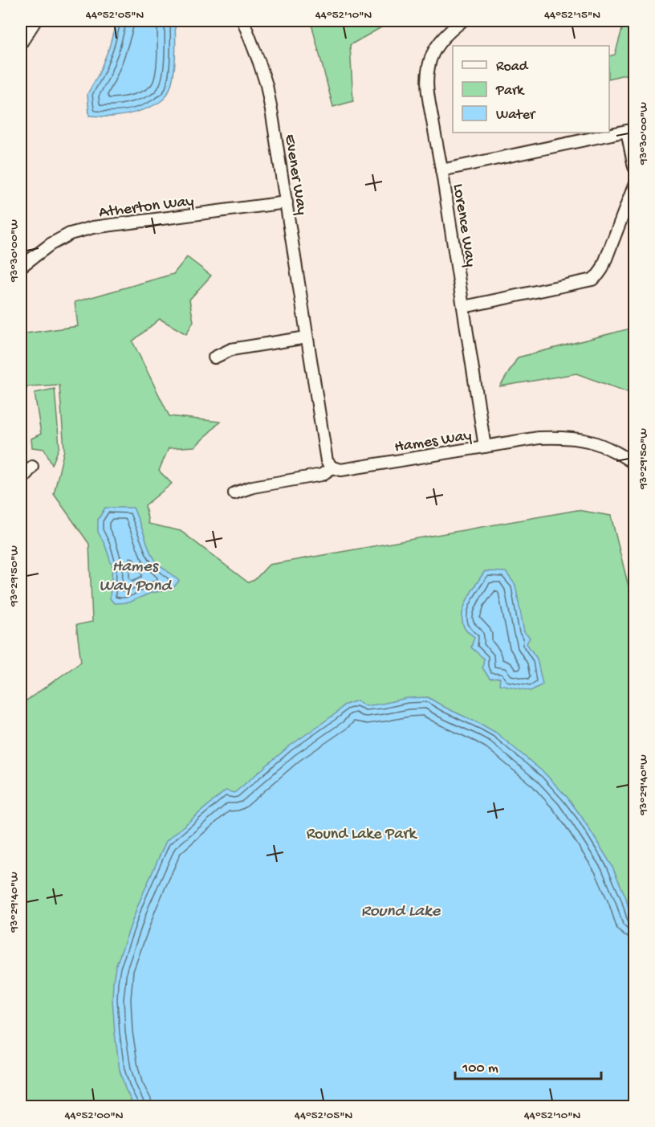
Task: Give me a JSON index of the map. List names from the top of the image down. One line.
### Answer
{"streets":{"street":["Evener Way","Atherton Way","Lorence Way","Hames Way"]},"crossings":[["Evener Way","Atherton Way"],["Evener Way","Hames Way"],["Lorence Way","Hames Way"]],"water":["Hames Way Pond","Round Lake"],"parks":["Round Lake Park"],"legend":["Road","Park","Water"],"scale_bar":"100 m","coordinates":["44°52'05\"N","44°52'10\"N","44°52'15\"N","93°30'00\"W","93°29'50\"W","93°29'40\"W","44°52'00\"N"]}
